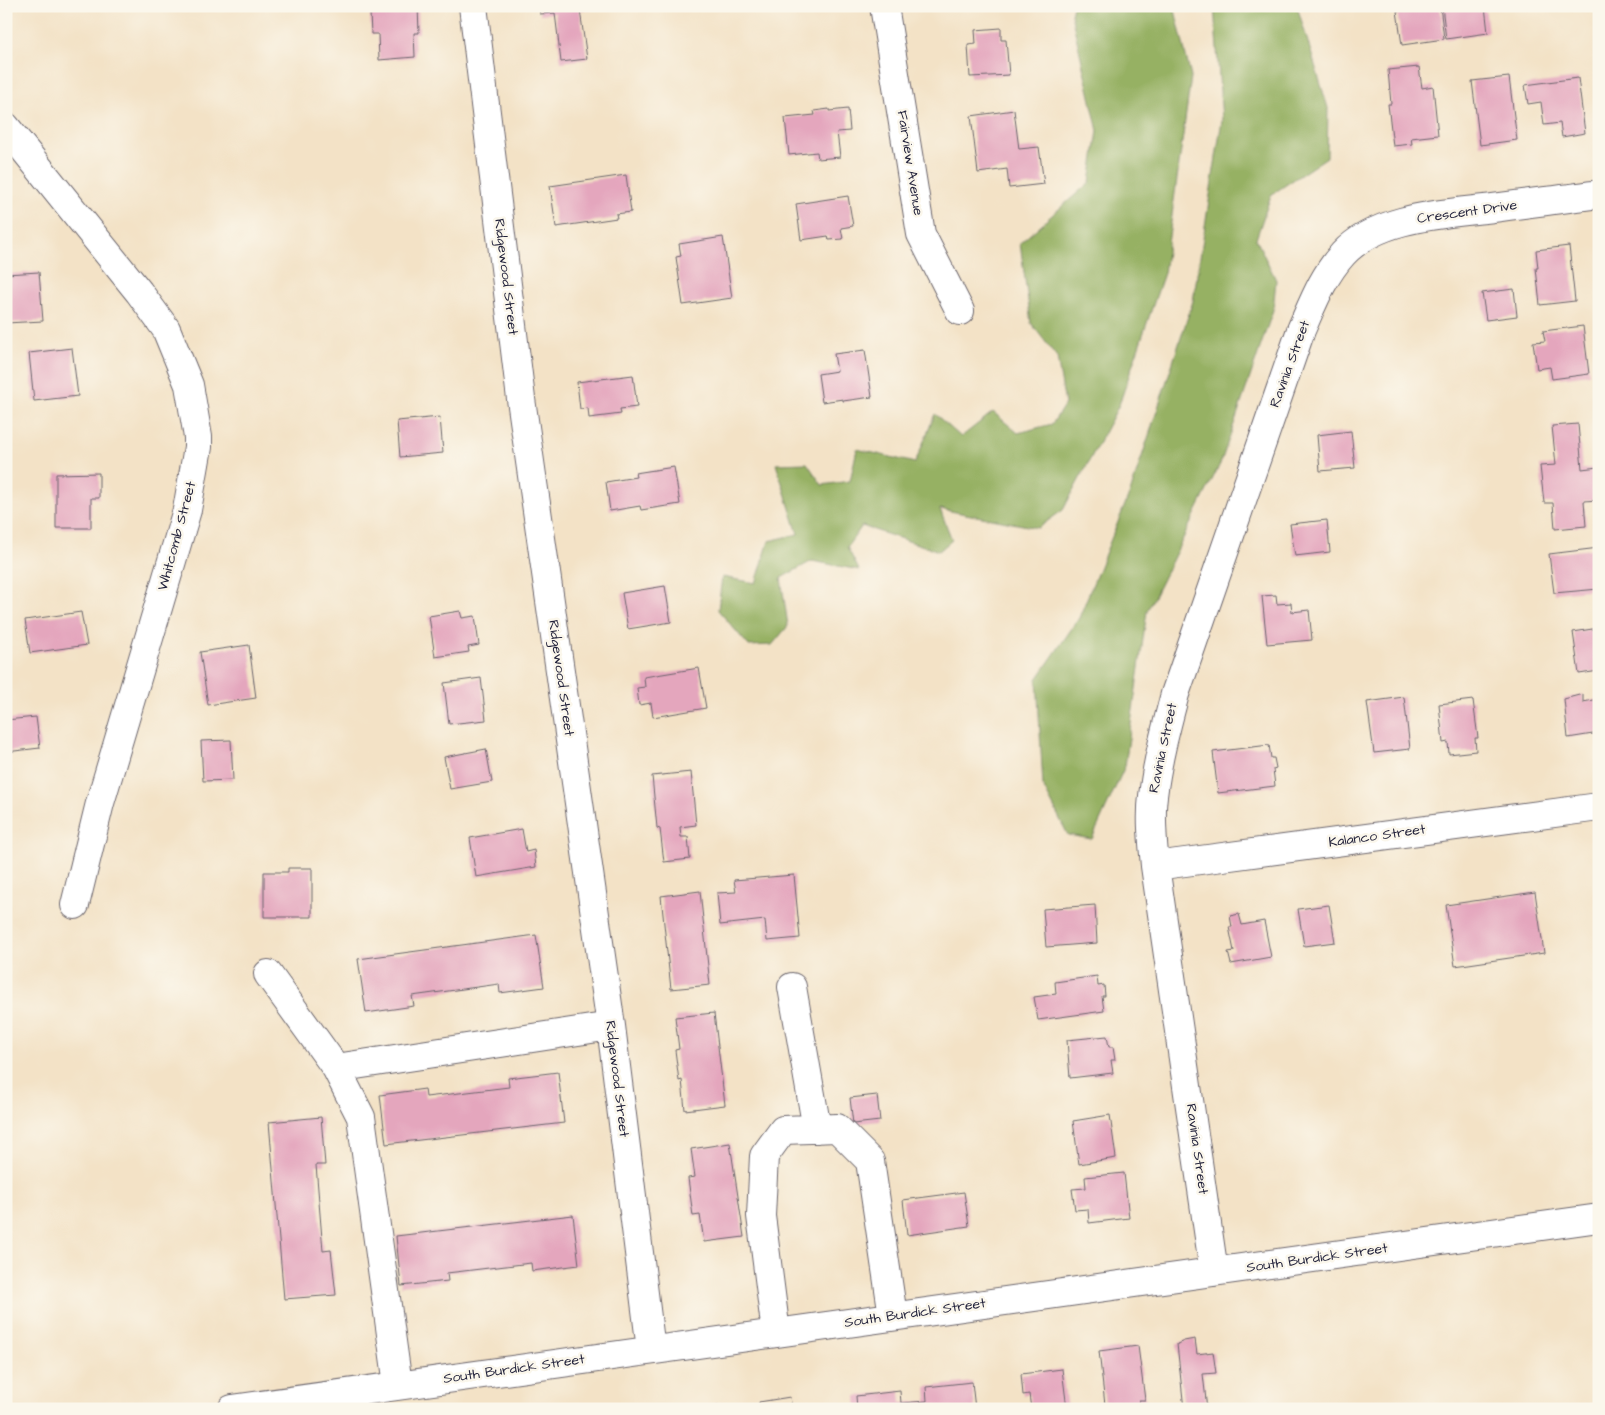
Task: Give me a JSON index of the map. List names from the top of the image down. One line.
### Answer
{"streets":{"street":["Fairview Avenue","Crescent Drive","Ridgewood Street","Ravinia Street","Whitcomb Street","Kalanco Street","South Burdick Street"]},"crossings":[["Crescent Drive","Ravinia Street"],["Ridgewood Street","South Burdick Street"],["Ravinia Street","Kalanco Street"],["Ravinia Street","South Burdick Street"]]}
